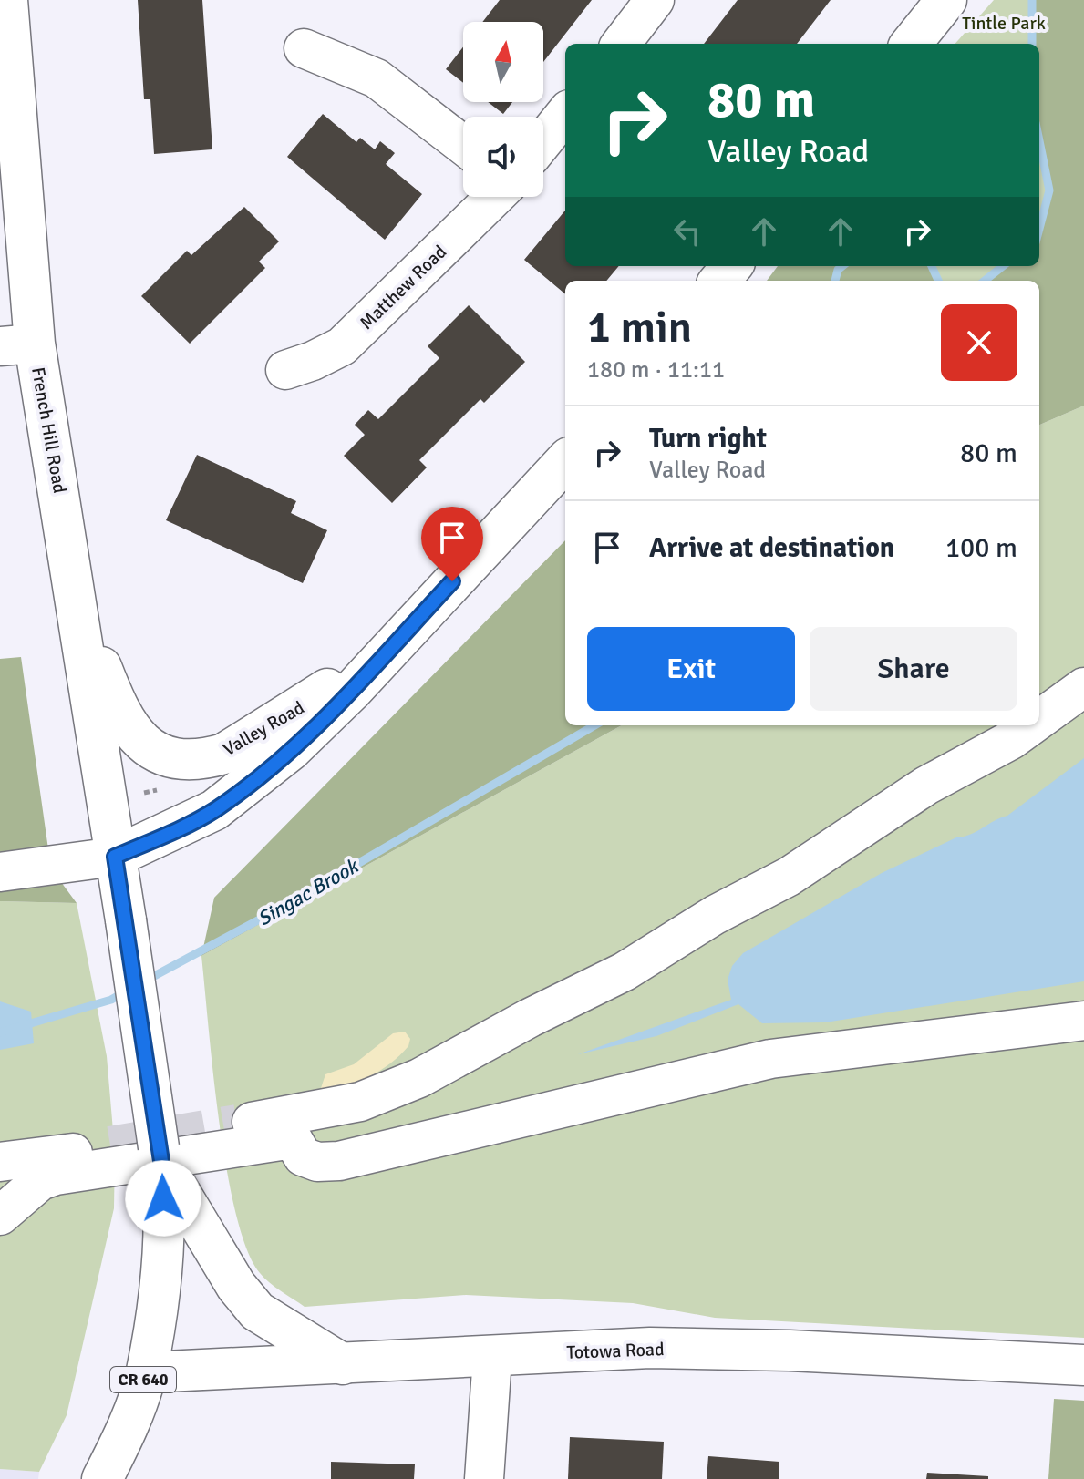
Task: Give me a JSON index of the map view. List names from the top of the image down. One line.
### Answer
{"streets":{"main road":["French Hill Road","Valley Road","Totowa Road","CR 640"],"street":["Matthew Road"]},"crossings":[["French Hill Road","Valley Road"],["French Hill Road","CR 640"],["Valley Road","CR 640"],["Totowa Road","CR 640"]],"water":["Singac Brook"],"parks":["Tintle Park"],"north":"top","page":{"turn":["80 m","Valley Road"],"heading":["1 min","180 m · 11:11"],"list":[{"name":"Turn right","note":"Valley Road","value":"80 m"},{"name":"Arrive at destination","value":"100 m"}],"buttons":["Exit","Share"]}}
